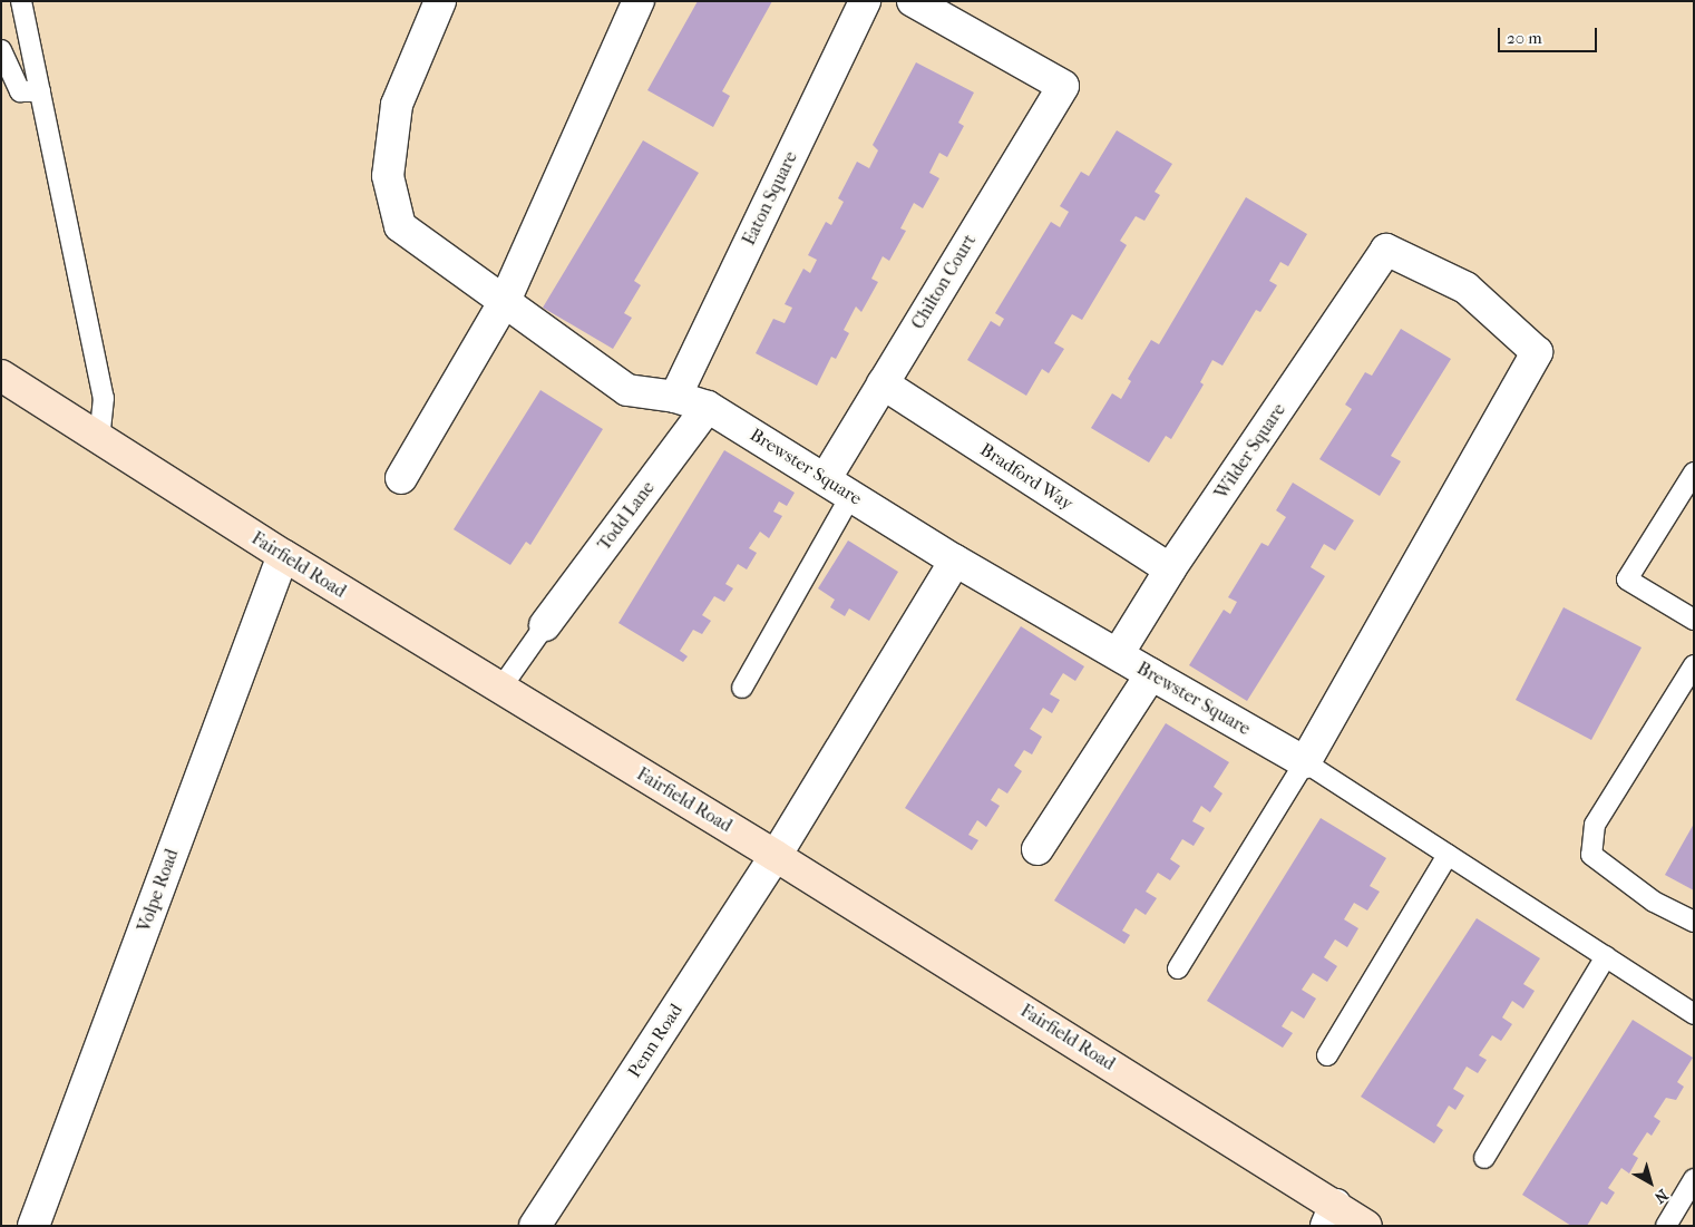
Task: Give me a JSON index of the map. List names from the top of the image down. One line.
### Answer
{"streets":{"main road":["Fairfield Road"],"street":["Eaton Square","Chilton Court","Wilder Square","Brewster Square","Bradford Way","Todd Lane","Volpe Road","Penn Road"]},"crossings":[["Eaton Square","Brewster Square"],["Chilton Court","Brewster Square"],["Chilton Court","Bradford Way"],["Wilder Square","Brewster Square"],["Wilder Square","Bradford Way"],["Brewster Square","Todd Lane"],["Brewster Square","Penn Road"],["Fairfield Road","Volpe Road"],["Fairfield Road","Penn Road"]],"scale_bar":"20 m","north":"bottom right"}
